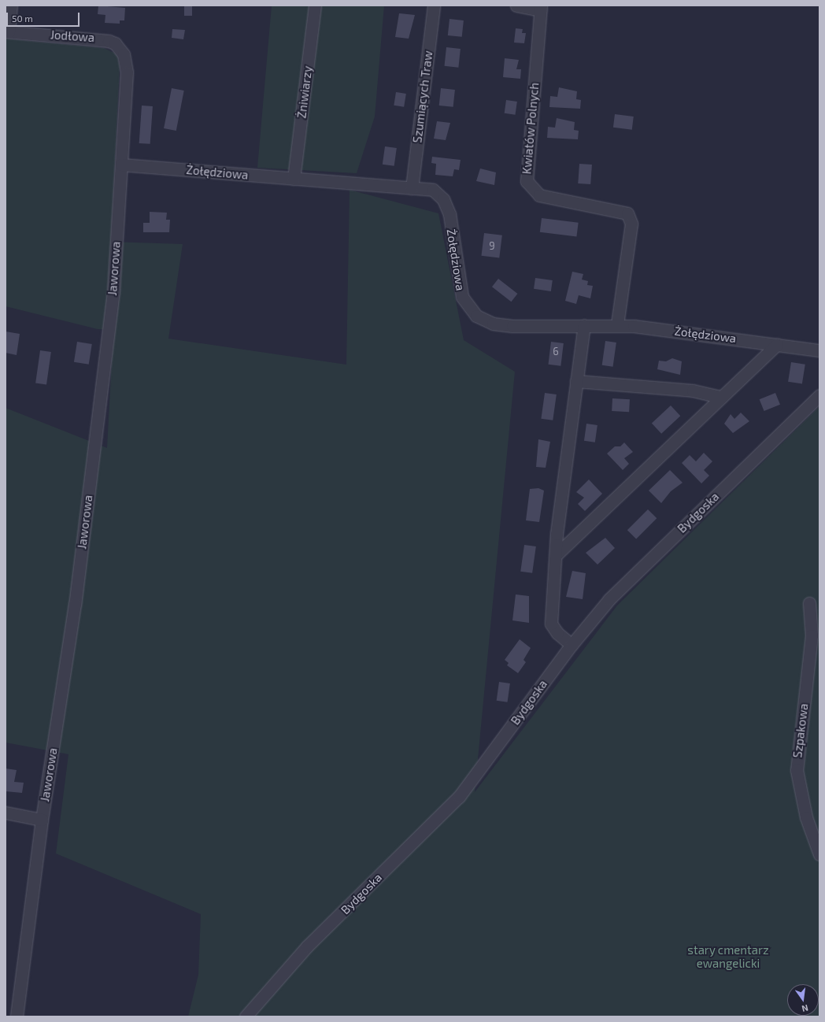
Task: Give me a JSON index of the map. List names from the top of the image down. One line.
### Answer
{"streets":{"street":["Jodłowa","Żniwiarzy","Szumiących Traw","Kwiatów Polnych","Żołędziowa","Jaworowa","Bydgoska","Szpakowa"]},"crossings":[["Jodłowa","Jaworowa"],["Żniwiarzy","Żołędziowa"],["Szumiących Traw","Żołędziowa"],["Kwiatów Polnych","Żołędziowa"],["Żołędziowa","Jaworowa"]],"parks":["stary cmentarz ewangelicki"],"house_numbers":["9","6"],"scale_bar":"50 m","north":"bottom"}
